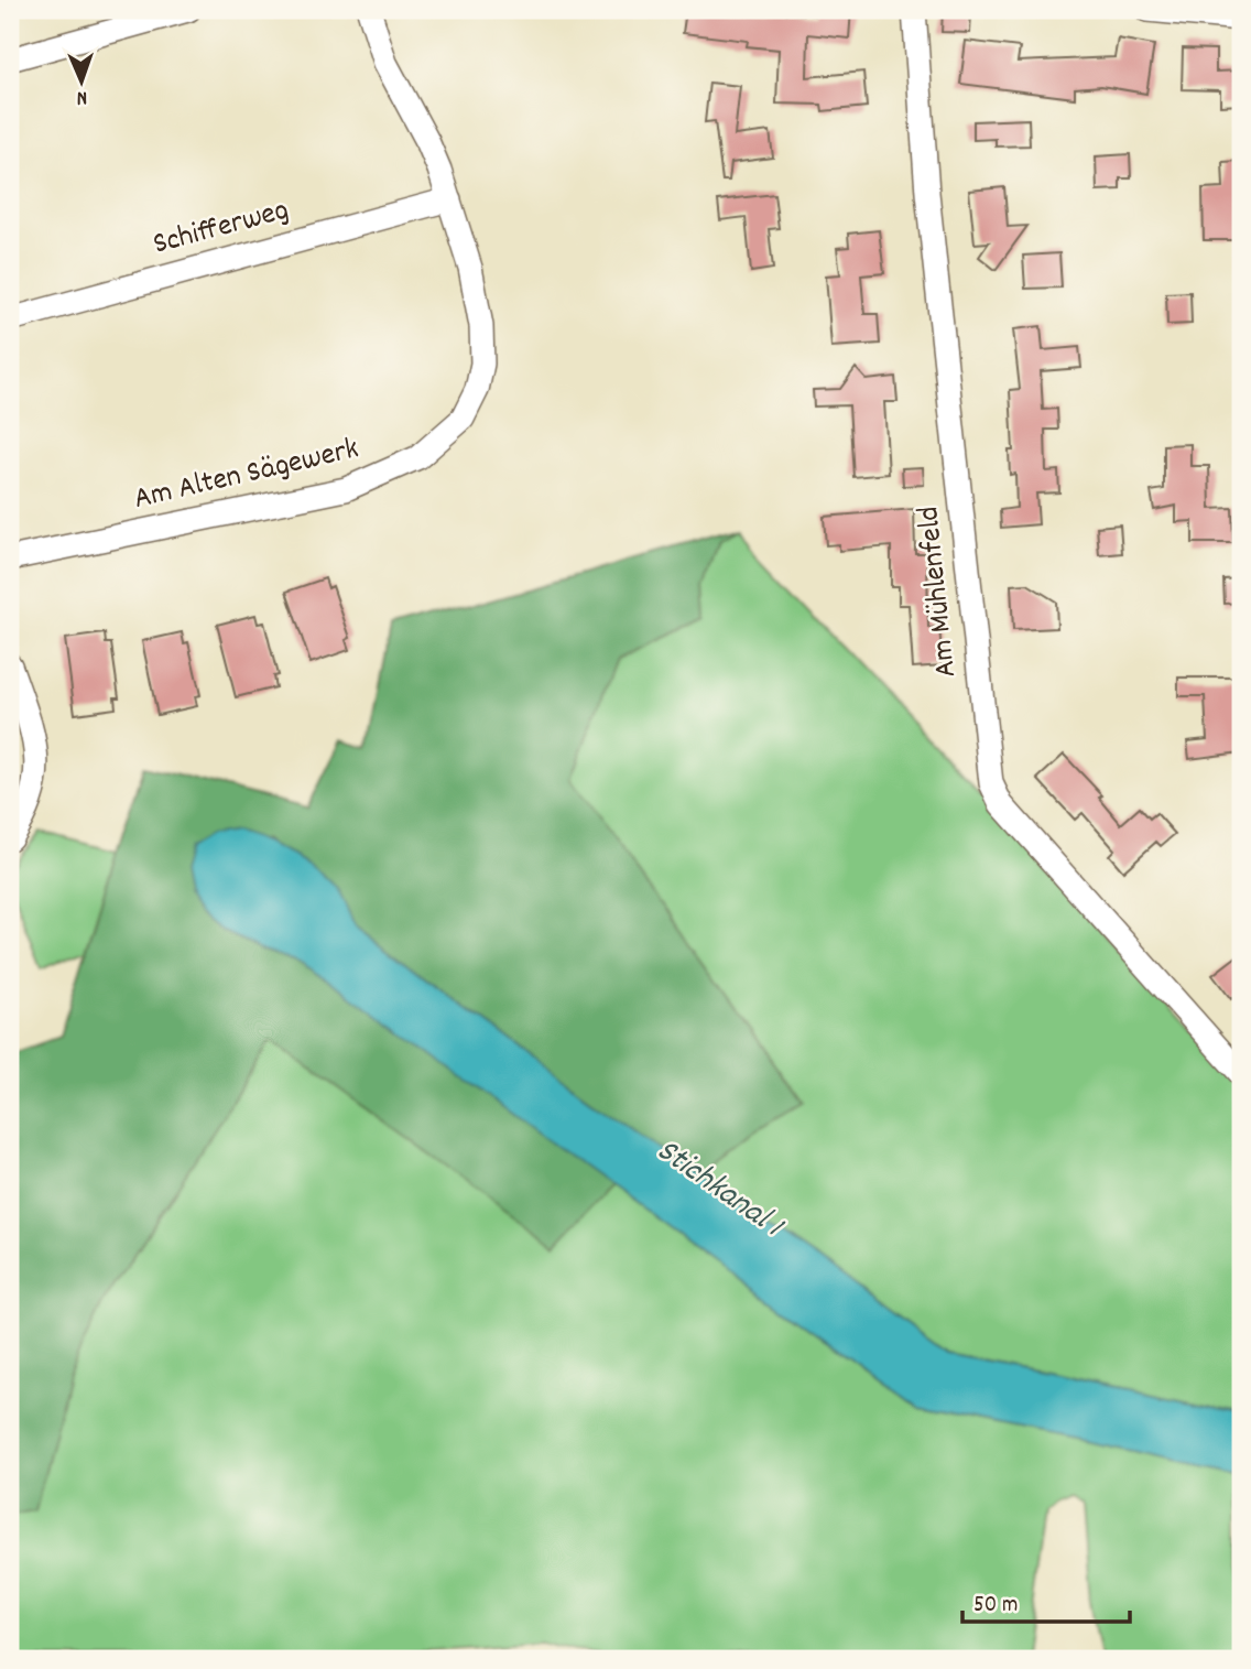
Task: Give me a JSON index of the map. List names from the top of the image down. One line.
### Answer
{"streets":{"street":["Schifferweg","Am Alten Sägewerk","Am Mühlenfeld"]},"crossings":[["Schifferweg","Am Alten Sägewerk"]],"water":["Stichkanal 1"],"scale_bar":"50 m","north":"bottom"}
